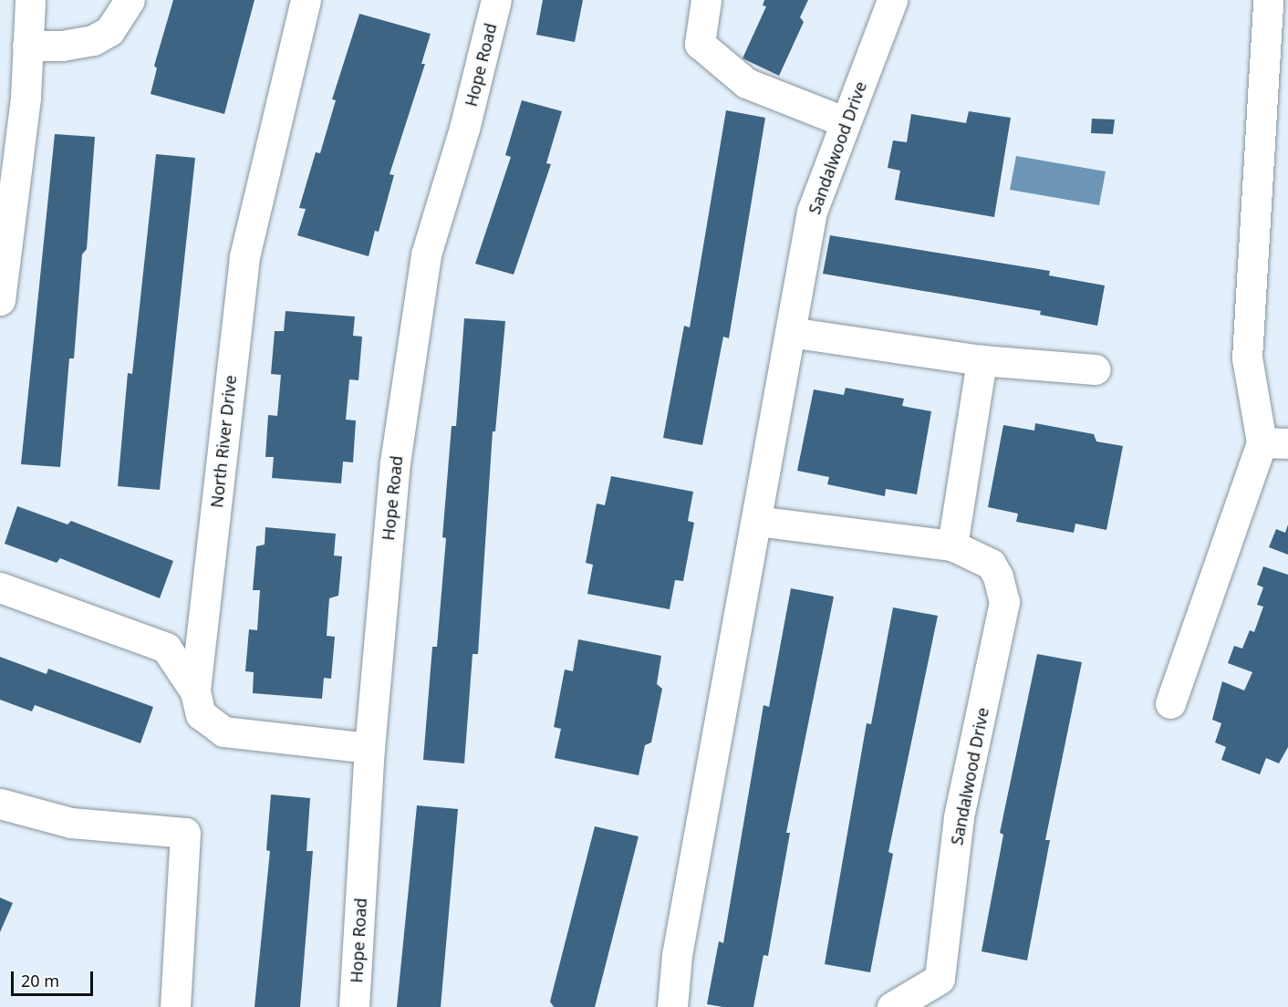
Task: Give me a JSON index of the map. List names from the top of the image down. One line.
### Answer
{"streets":{"street":["Hope Road","Sandalwood Drive","North River Drive"]},"crossings":[["Hope Road","North River Drive"]],"scale_bar":"20 m"}
